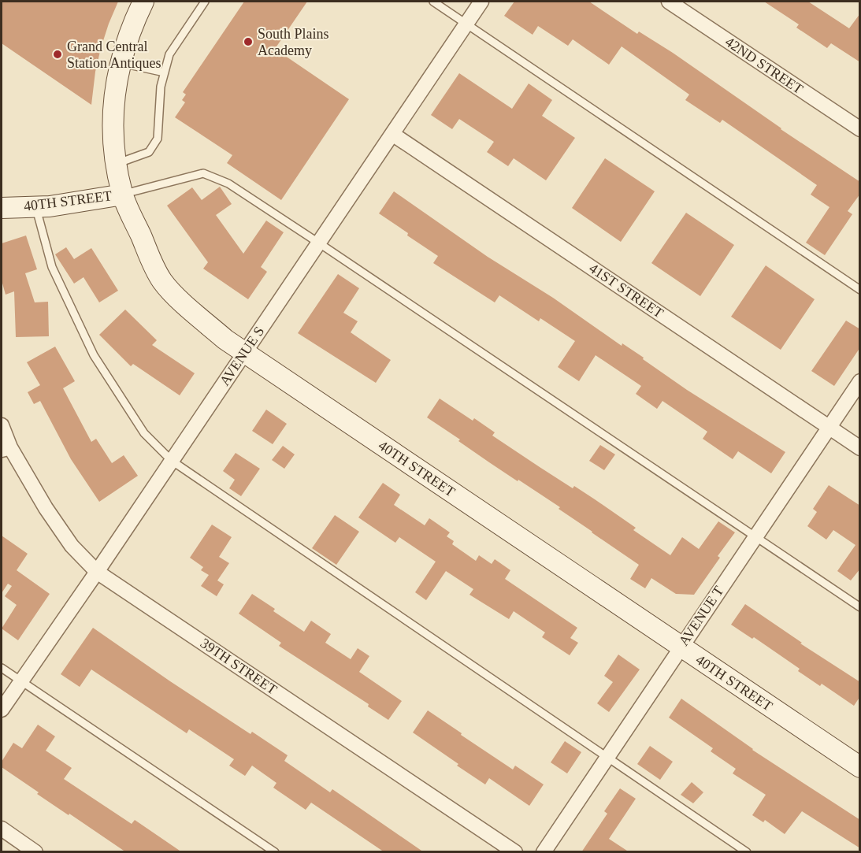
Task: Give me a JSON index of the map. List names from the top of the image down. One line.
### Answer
{"streets":{"street":["42ND STREET","40TH STREET","41ST STREET","AVENUE S","AVENUE T","39TH STREET"]},"crossings":[["40TH STREET","AVENUE S"],["40TH STREET","AVENUE T"],["41ST STREET","AVENUE S"],["41ST STREET","AVENUE T"],["AVENUE S","39TH STREET"]],"places":["South Plains Academy","Grand Central Station Antiques"]}
